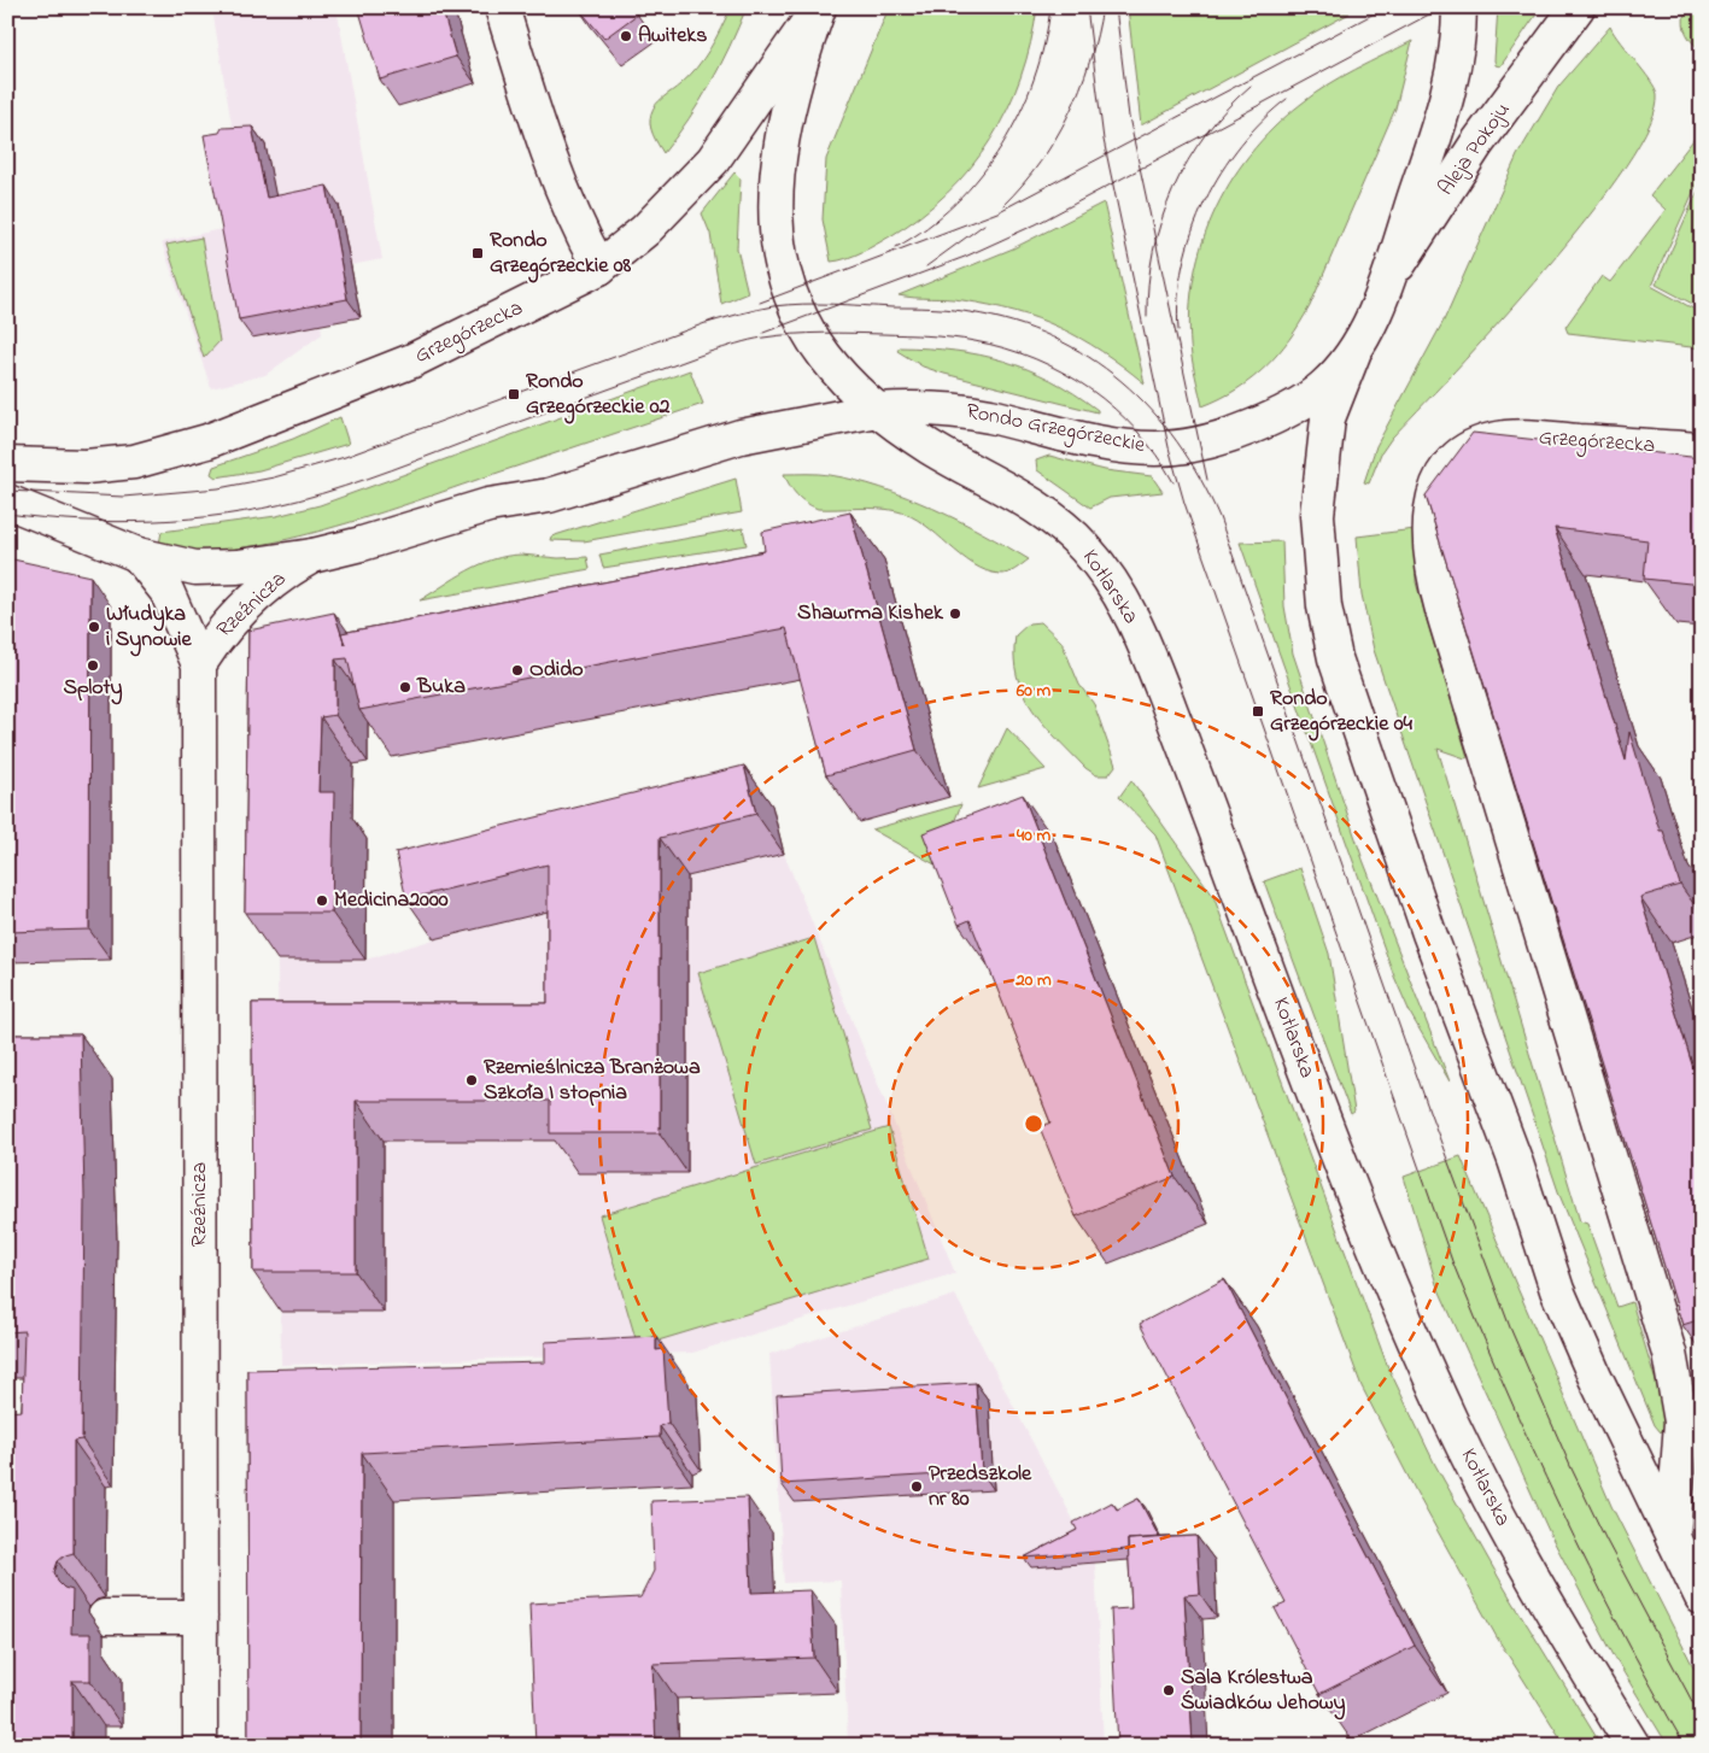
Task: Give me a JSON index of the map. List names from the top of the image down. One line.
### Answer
{"streets":{"street":["Aleja Pokoju","Grzegórzecka","Rondo Grzegórzeckie","Kotlarska","Rzeźnicza"]},"crossings":[["Aleja Pokoju","Rondo Grzegórzeckie"],["Rondo Grzegórzeckie","Kotlarska"]],"places":{"other":["Awiteks","Shawrma Kishek","Włudyka i Synowie","Sploty","Odido","Buka","Medicina2000","Rzemieślnicza Branżowa Szkoła I stopnia","Przedszkole nr 80","Sala Królestwa Świadków Jehowy"],"transit":["Rondo Grzegórzeckie 08","Rondo Grzegórzeckie 02","Rondo Grzegórzeckie 04"]},"rings":["60 m","40 m","20 m"]}
